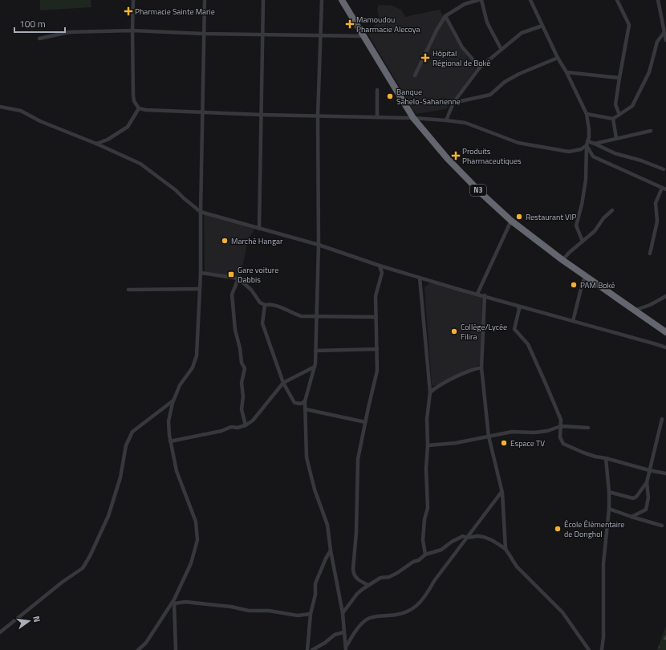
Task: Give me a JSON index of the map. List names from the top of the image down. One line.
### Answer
{"streets":{"highway":["N3"]},"places":{"health":["Pharmacie Sainte Marie","Mamoudou Pharmacie Alecoya","Hôpital Régional de Boké","Produits Pharmaceutiques"],"other":["Banque Sahelo-Saharienne","Restaurant VIP","Marché Hangar","PAM Boké","Collège/Lycée Filira","Espace TV","École Élémentaire de Donghol"],"transit":["Gare voiture Dabbis"]},"scale_bar":"100 m","north":"right"}
